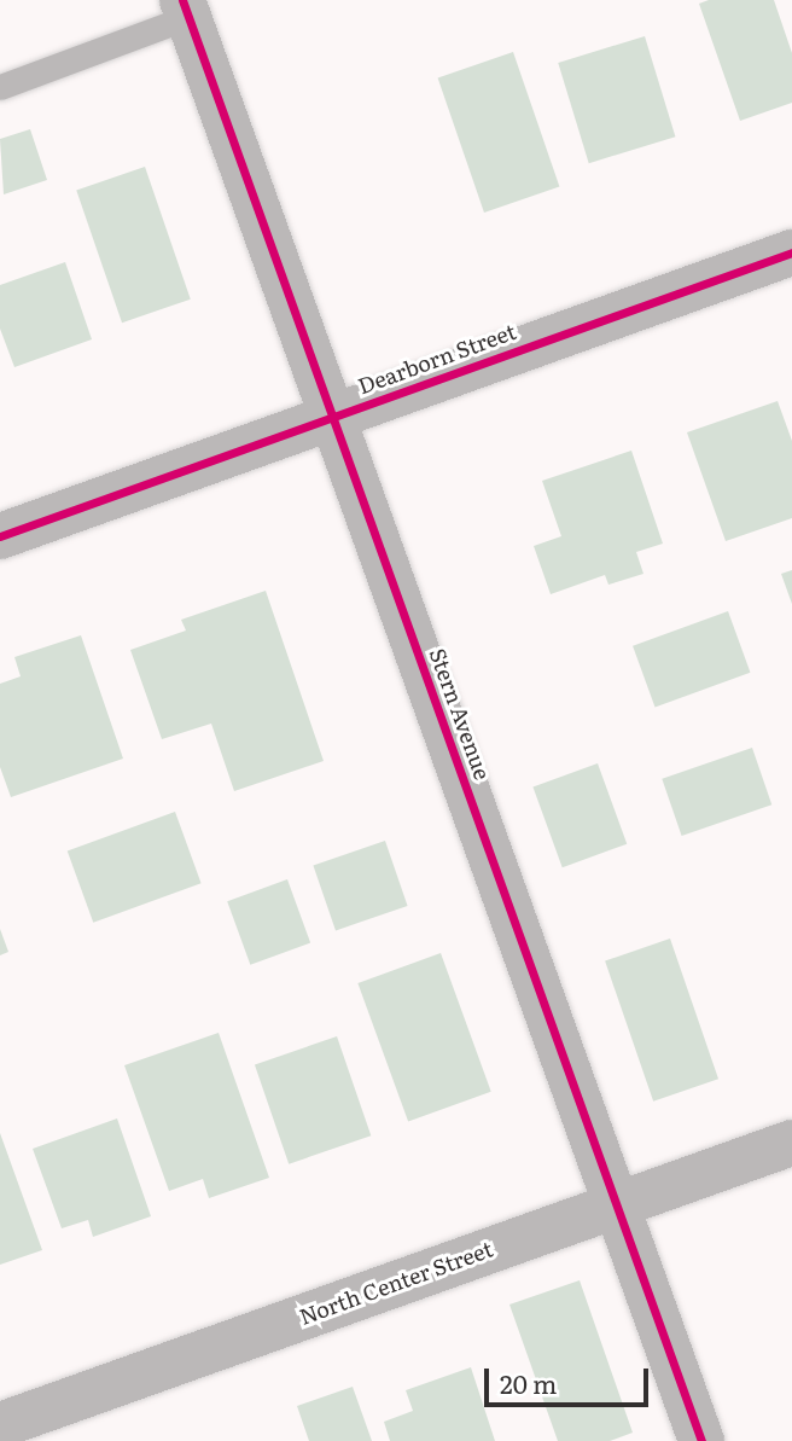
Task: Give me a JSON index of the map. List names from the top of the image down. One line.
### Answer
{"streets":{"street":["Dearborn Street","Stern Avenue","North Center Street"]},"crossings":[["Dearborn Street","Stern Avenue"],["Stern Avenue","North Center Street"]],"scale_bar":"20 m"}
